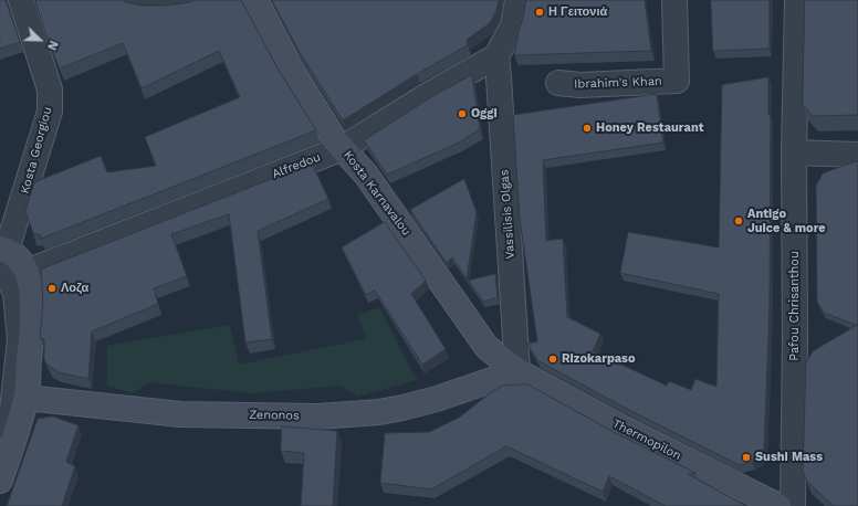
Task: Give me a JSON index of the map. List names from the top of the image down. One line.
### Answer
{"streets":{"street":["Ibrahim's Khan","Kosta Georgiou","Alfredou","Kosta Karnavalou","Vassilisis Olgas","Pafou Chrisanthou","Zenonos","Thermopilon"]},"crossings":[["Alfredou","Kosta Karnavalou"],["Alfredou","Vassilisis Olgas"],["Kosta Karnavalou","Vassilisis Olgas"],["Kosta Karnavalou","Zenonos"],["Kosta Karnavalou","Thermopilon"],["Vassilisis Olgas","Zenonos"],["Vassilisis Olgas","Thermopilon"],["Zenonos","Thermopilon"]],"places":["Η Γειτονιά","Oggi","Honey Restaurant","Antigo Juice & more","Λοζα","Rizokarpaso","Sushi Mass"],"north":"bottom right"}
